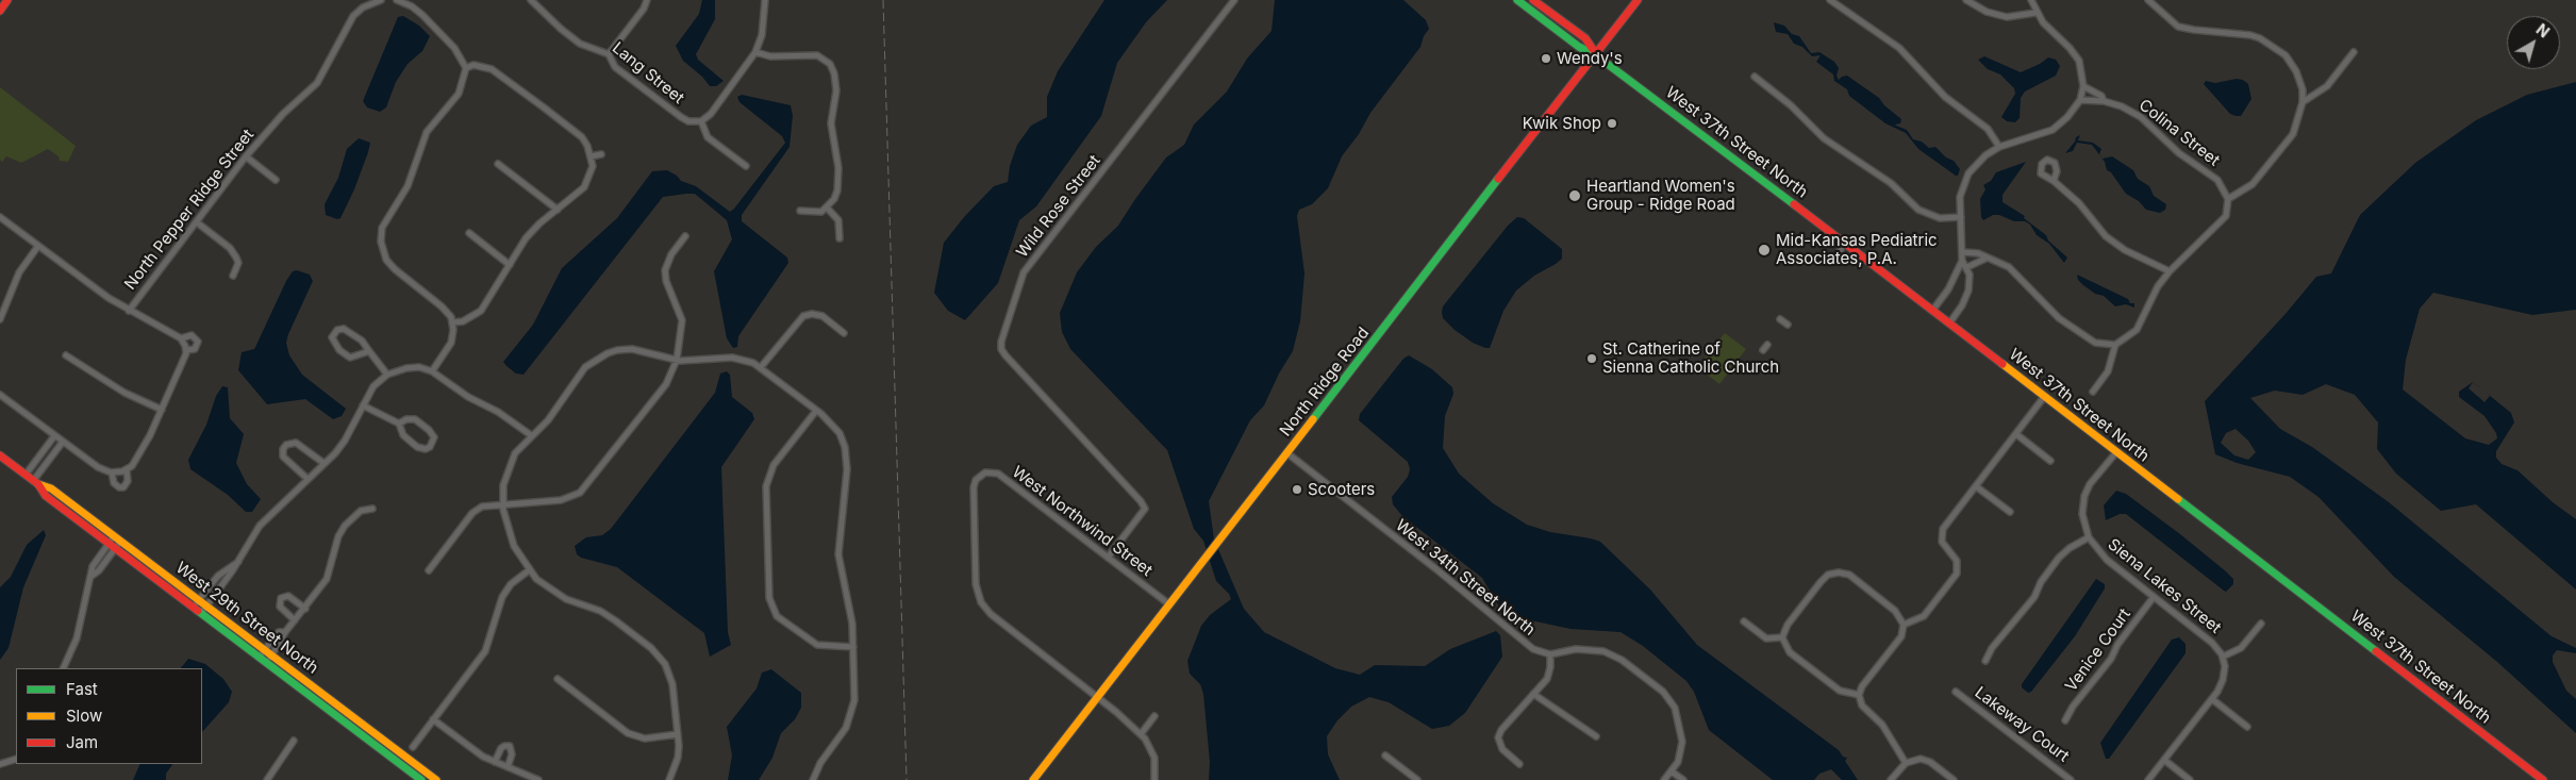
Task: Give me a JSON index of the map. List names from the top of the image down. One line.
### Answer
{"streets":{"main road":["West 37th Street North","North Ridge Road","West 29th Street North"],"street":["Lang Street","Colina Street","Wild Rose Street","North Pepper Ridge Street","West Northwind Street","West 34th Street North","Siena Lakes Street","Venice Court","Lakeway Court"]},"crossings":[["West 37th Street North","North Ridge Road"],["West 37th Street North","Siena Lakes Street"],["Wild Rose Street","West Northwind Street"],["North Ridge Road","West Northwind Street"],["North Ridge Road","West 34th Street North"],["Siena Lakes Street","Venice Court"]],"places":["Wendy's","Kwik Shop","Heartland Women's Group - Ridge Road","Mid-Kansas Pediatric Associates, P.A.","St. Catherine of Sienna Catholic Church","Scooters"],"legend":["Fast","Slow","Jam"],"north":"top right"}
